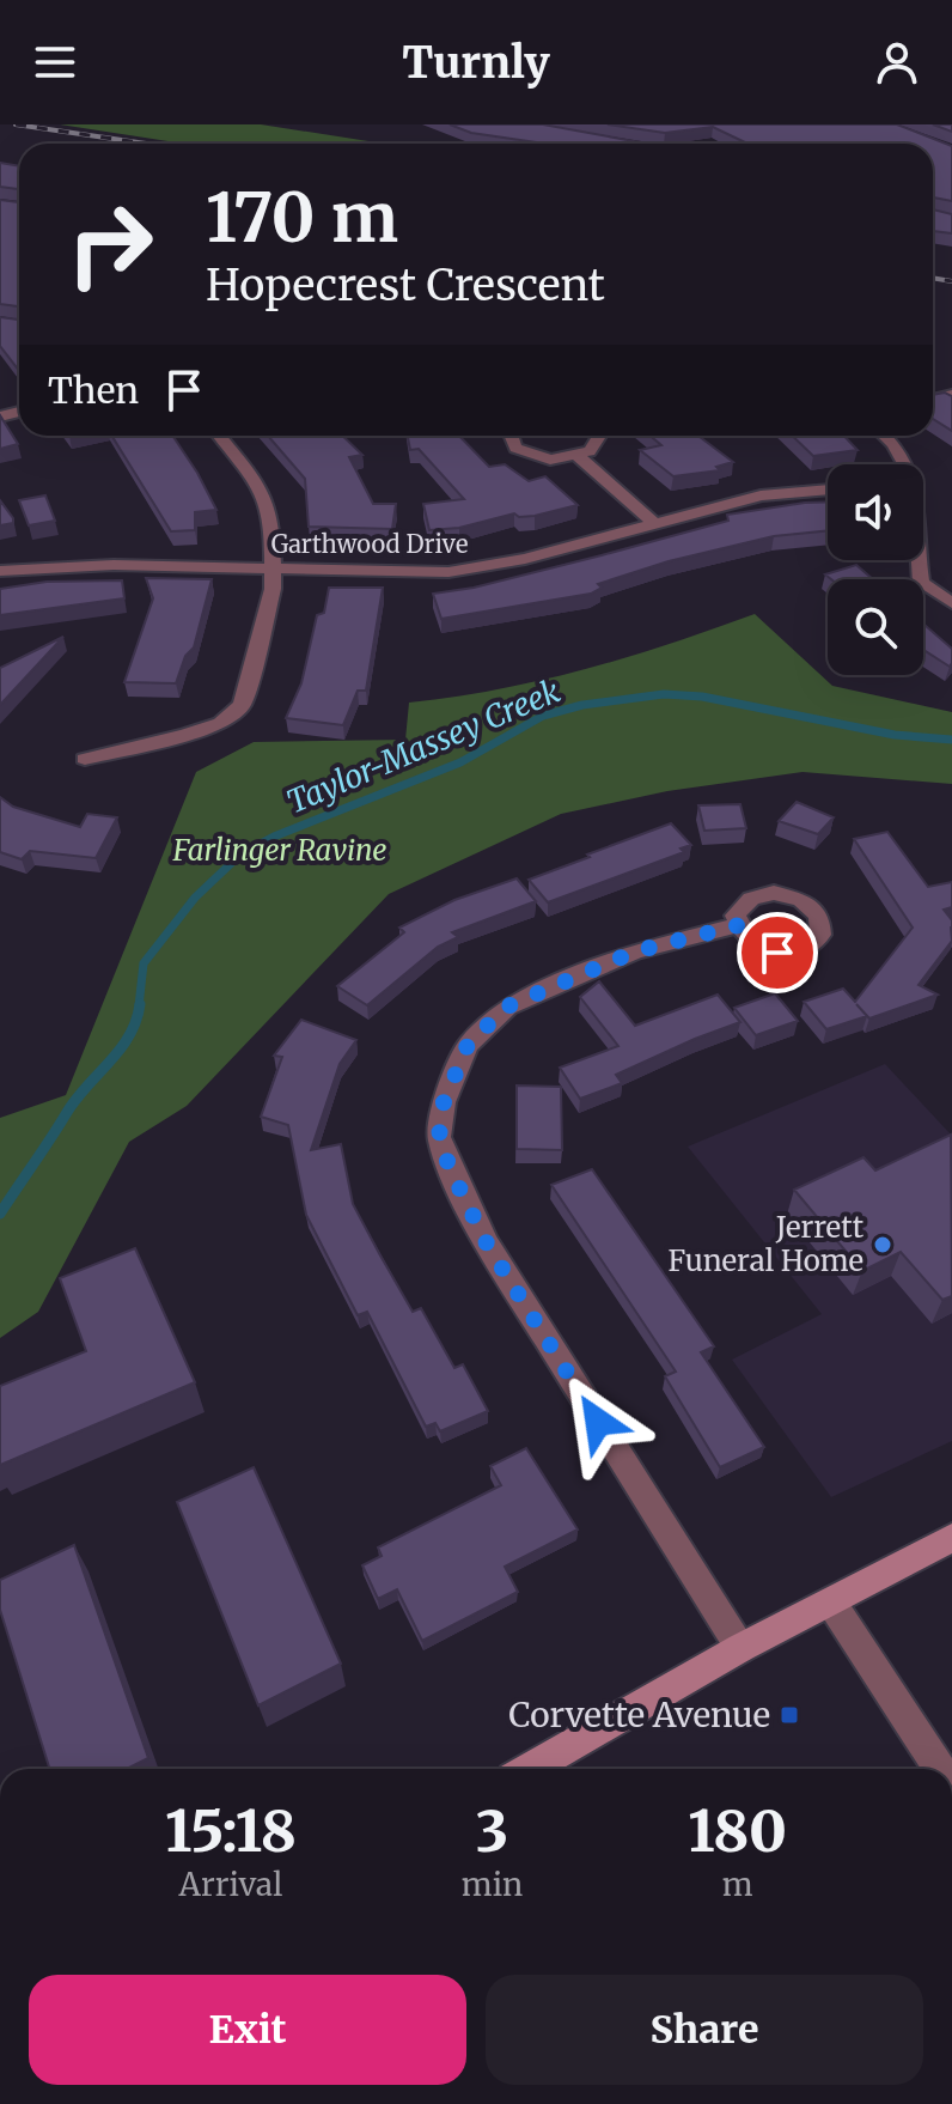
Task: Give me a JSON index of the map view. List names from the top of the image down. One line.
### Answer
{"streets":{"street":["Garthwood Drive"]},"water":["Taylor-Massey Creek"],"parks":["Farlinger Ravine"],"places":{"other":["Jerrett Funeral Home"],"transit":["Corvette Avenue"]},"page":{"header":"Turnly","turn":["170 m","Hopecrest Crescent"],"then":"Then","eta":["15:18","Arrival","3","min","180","m"],"buttons":["Exit","Share"]}}
